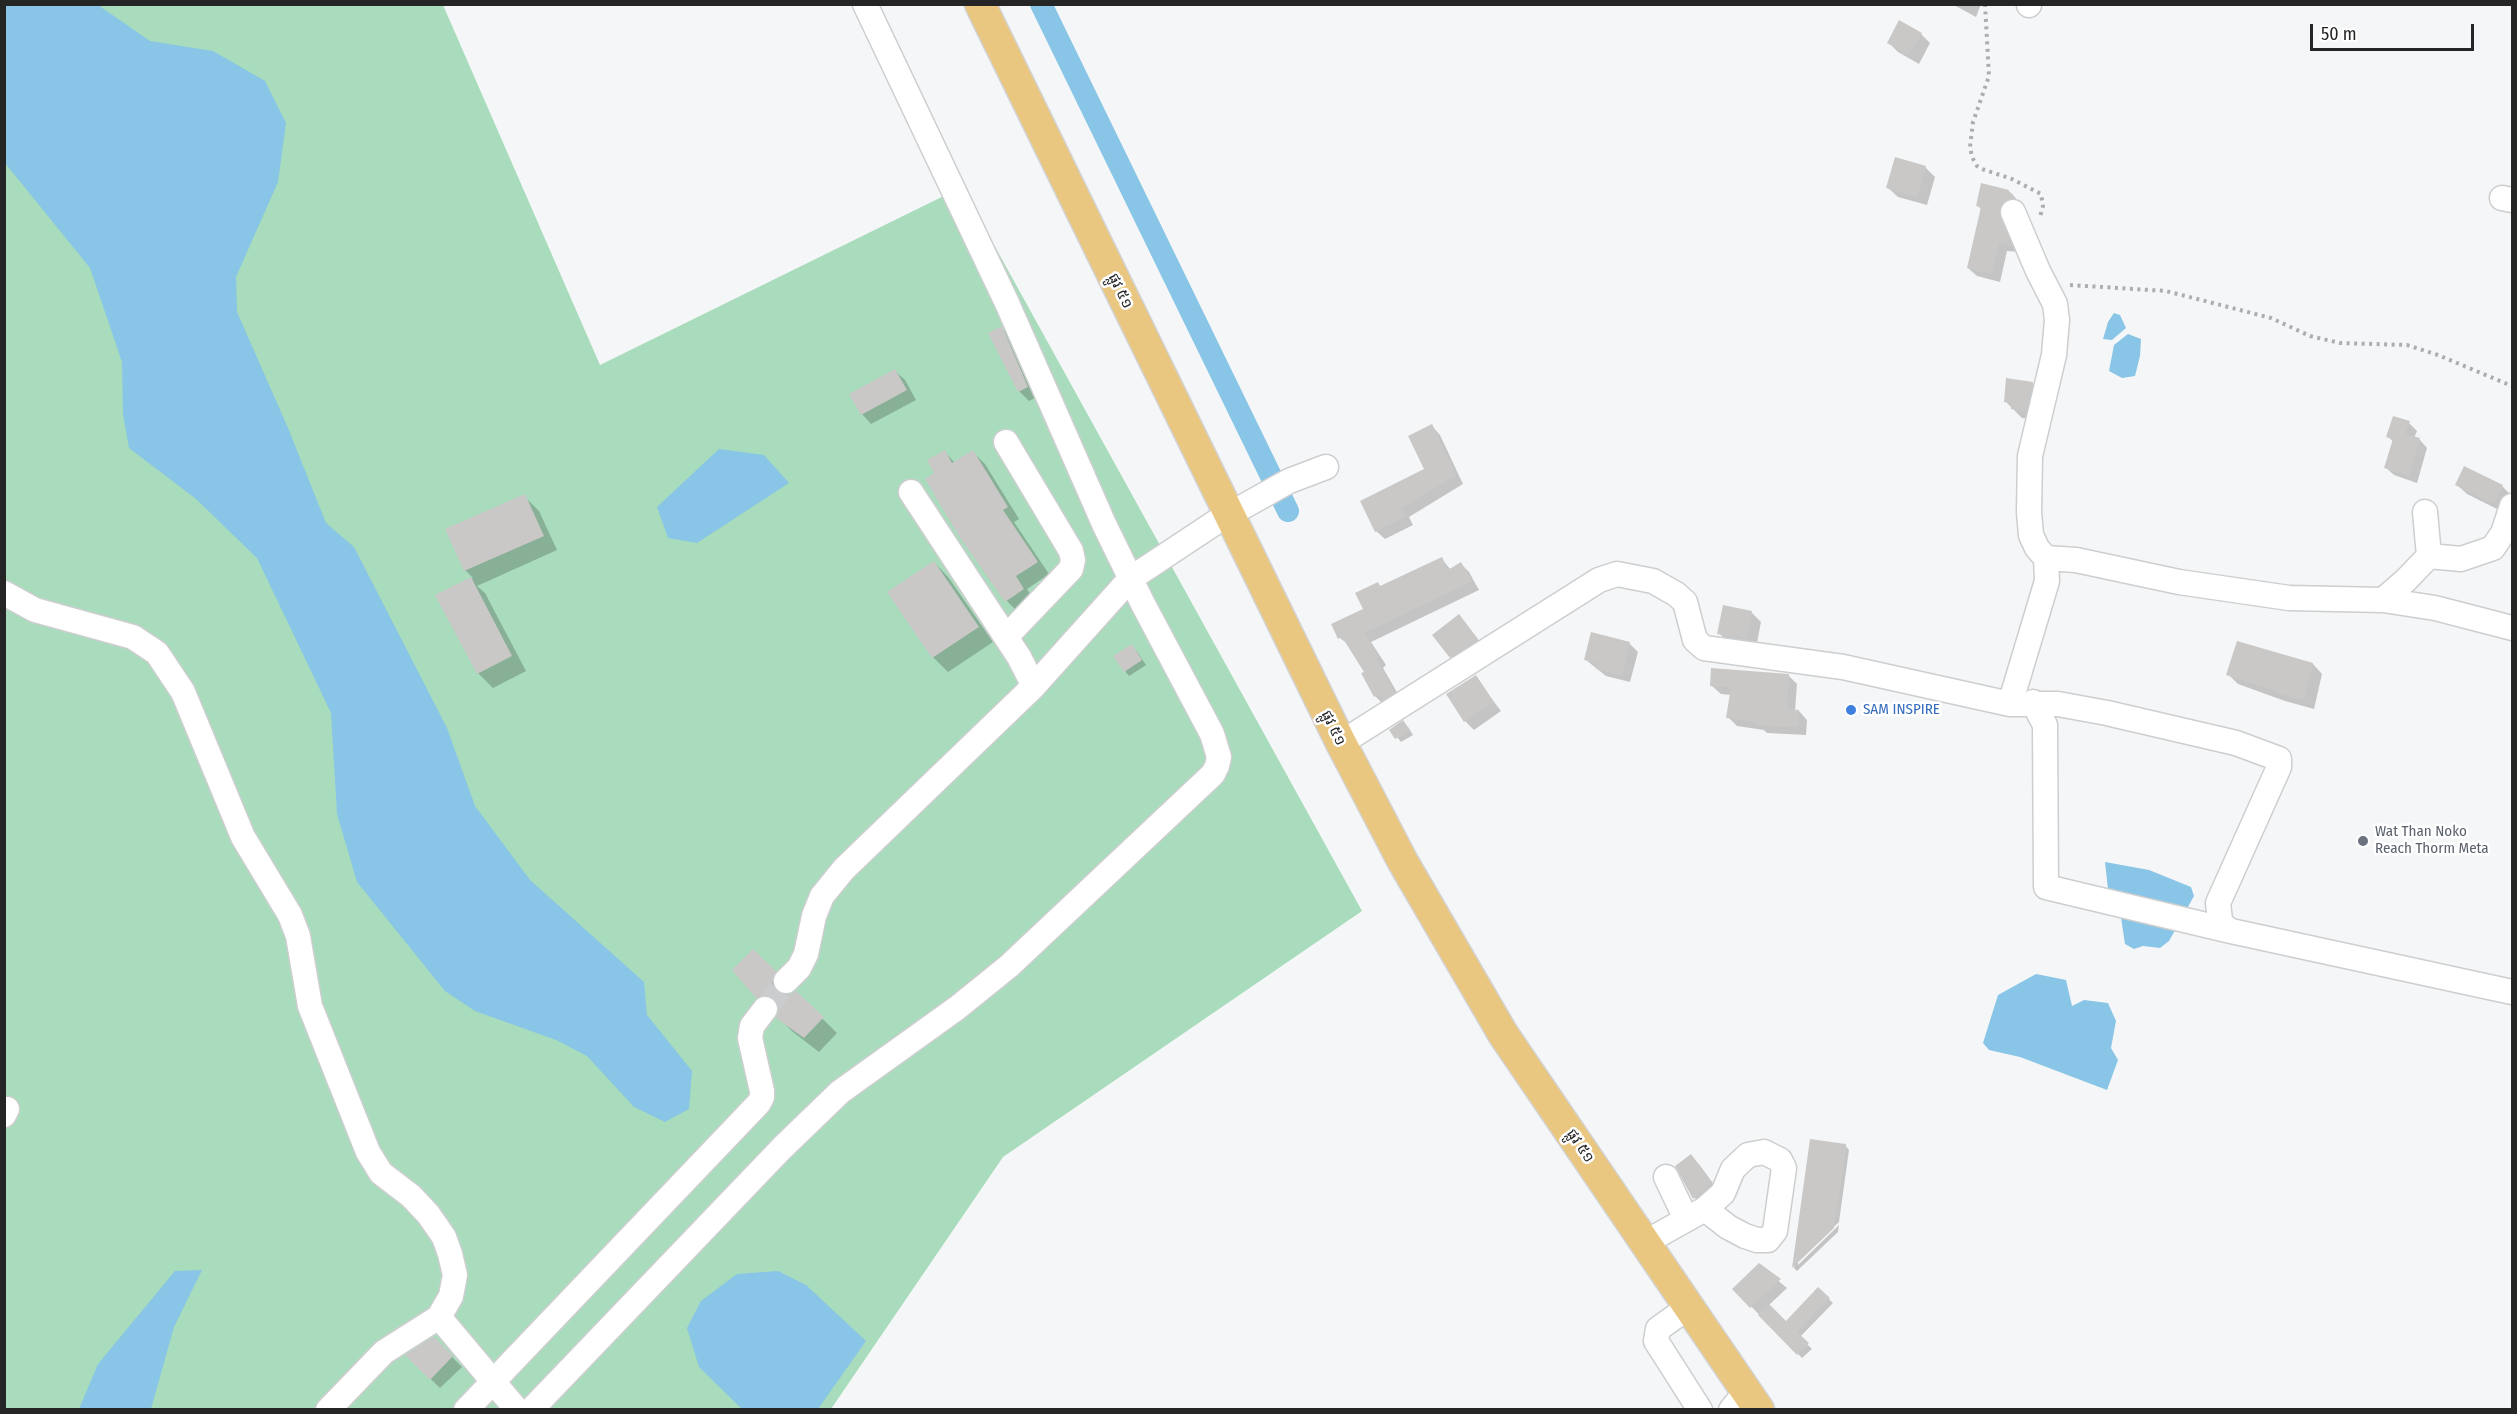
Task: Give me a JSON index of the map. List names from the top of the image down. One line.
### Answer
{"streets":{"main road":["ផ្លូវ ៥១"]},"places":["SAM INSPIRE","Wat Than Noko Reach Thorm Meta"],"scale_bar":"50 m"}
